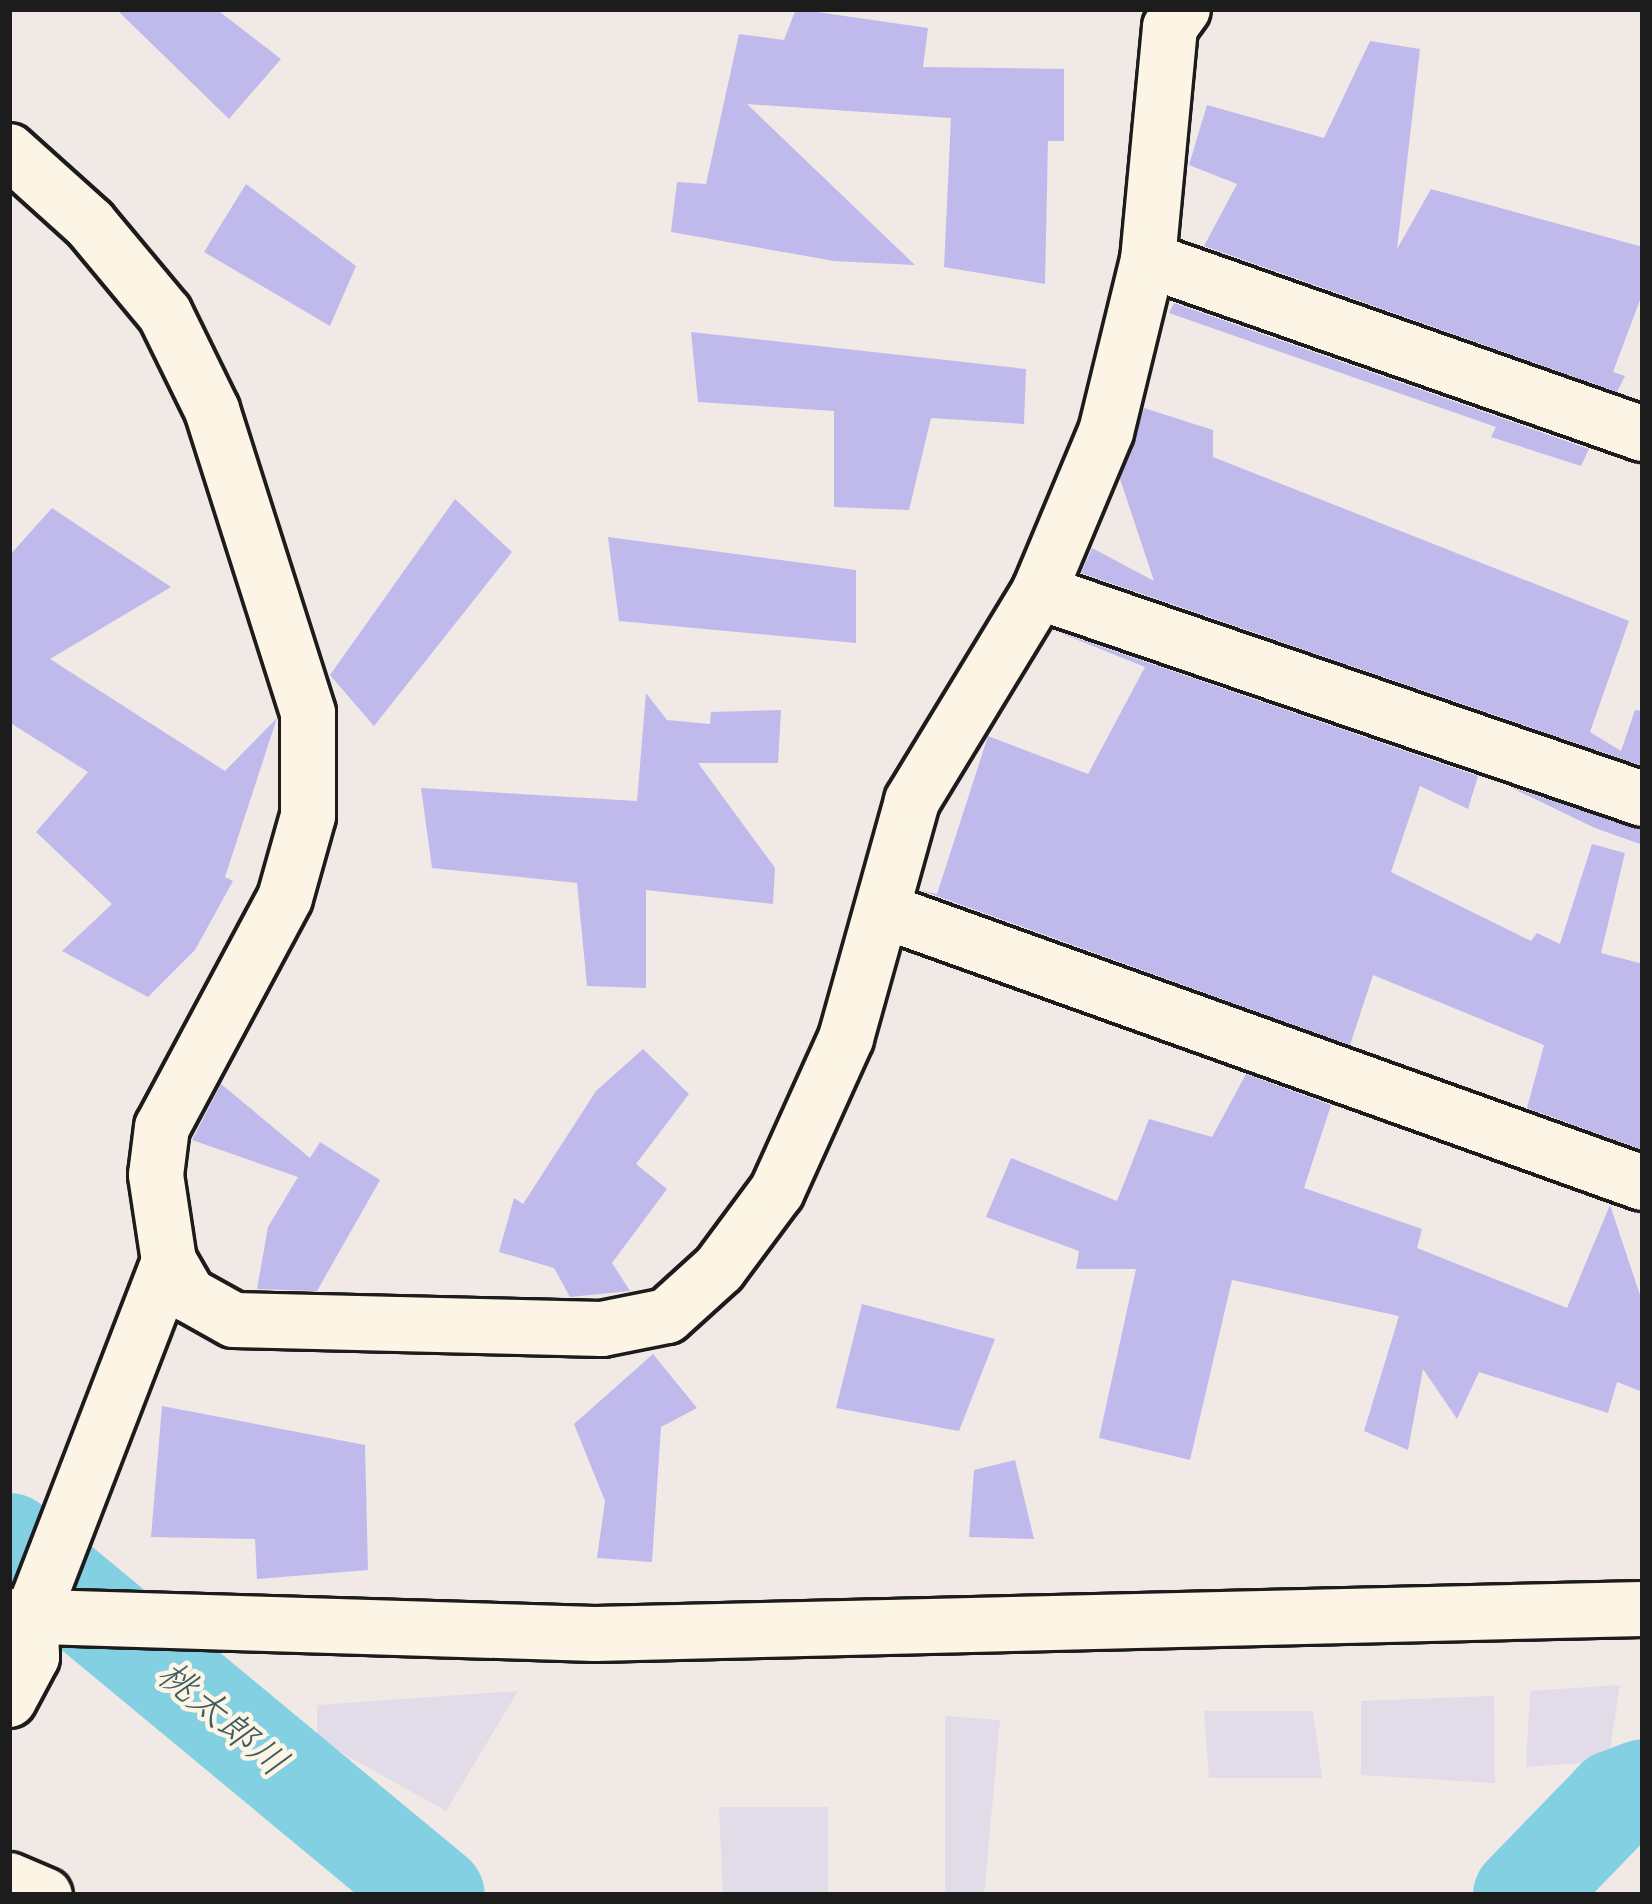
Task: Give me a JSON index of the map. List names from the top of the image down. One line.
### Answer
{"water":["桃太郎川"]}
